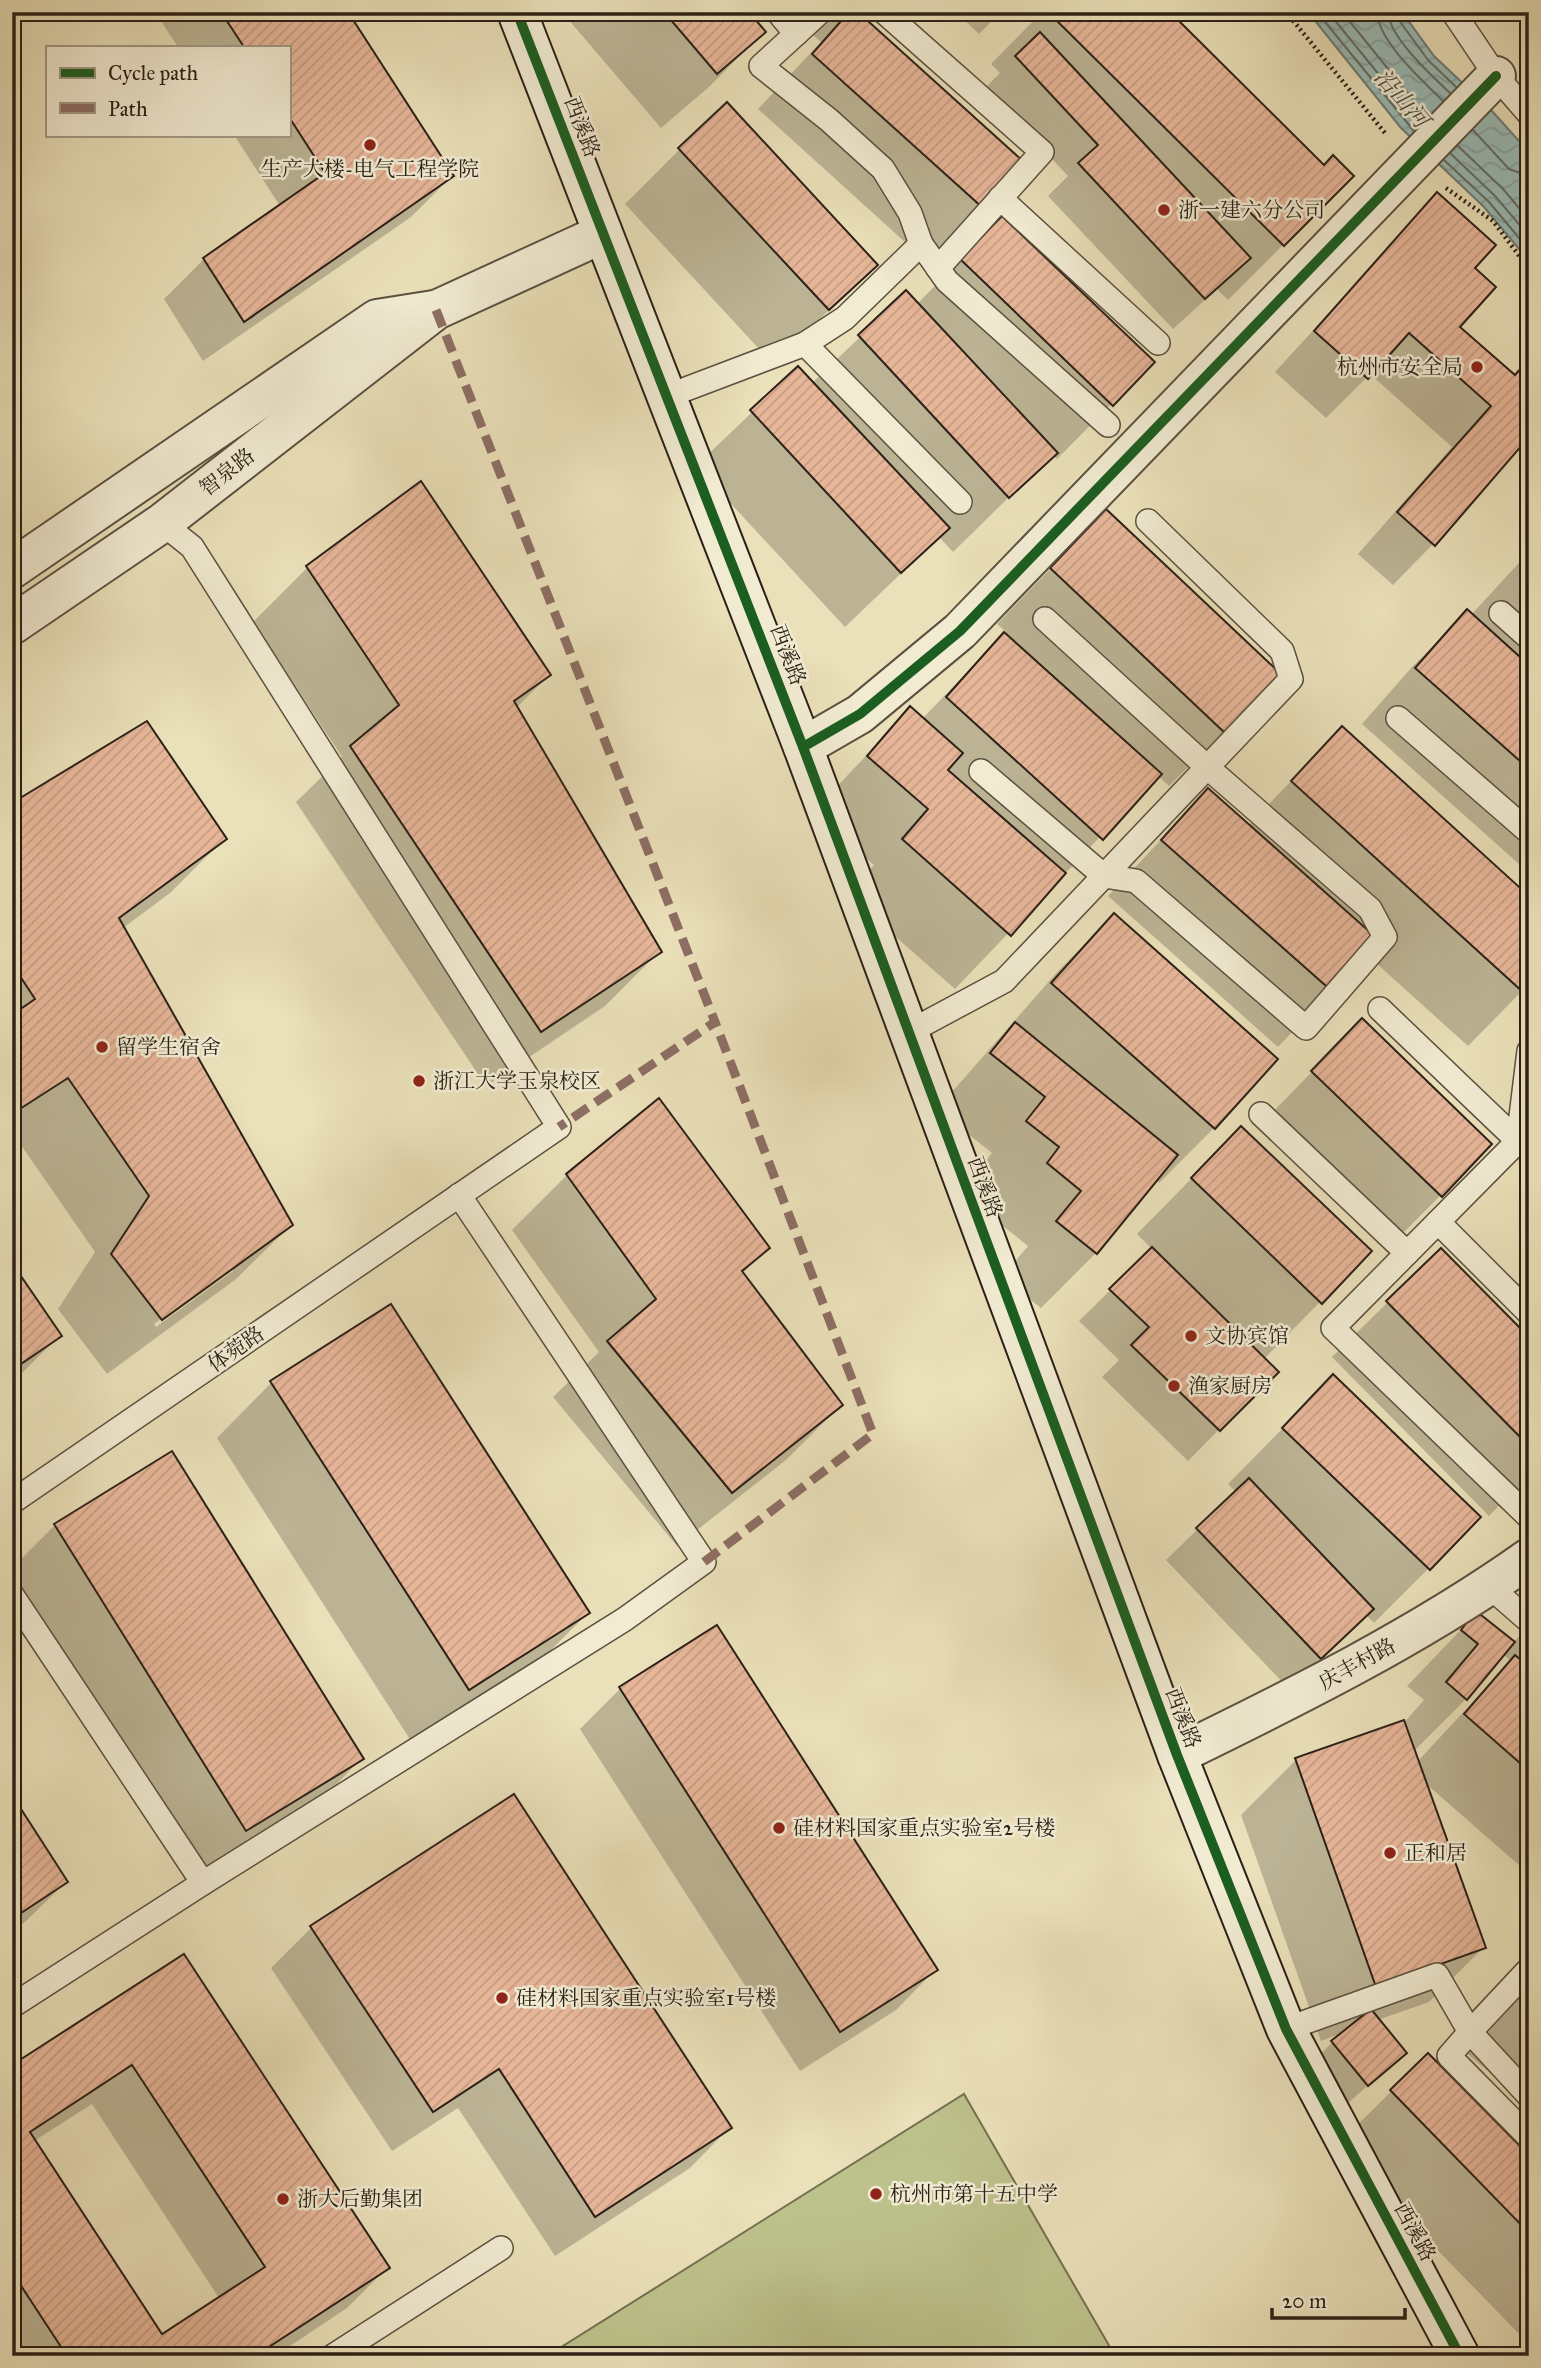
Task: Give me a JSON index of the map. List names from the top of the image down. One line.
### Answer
{"streets":{"street":["西溪路","智泉路","庆丰村路"],"lane":["体菀路"]},"crossings":[["西溪路","智泉路"],["西溪路","庆丰村路"],["智泉路","体菀路"]],"water":["沿山河"],"places":["生产大楼-电气工程学院","浙一建六分公司","杭州市安全局","留学生宿舍","浙江大学玉泉校区","文协宾馆","渔家厨房","硅材料国家重点实验室2号楼","正和居","硅材料国家重点实验室1号楼","杭州市第十五中学","浙大后勤集团"],"legend":["Cycle path","Path"],"scale_bar":"20 m"}
